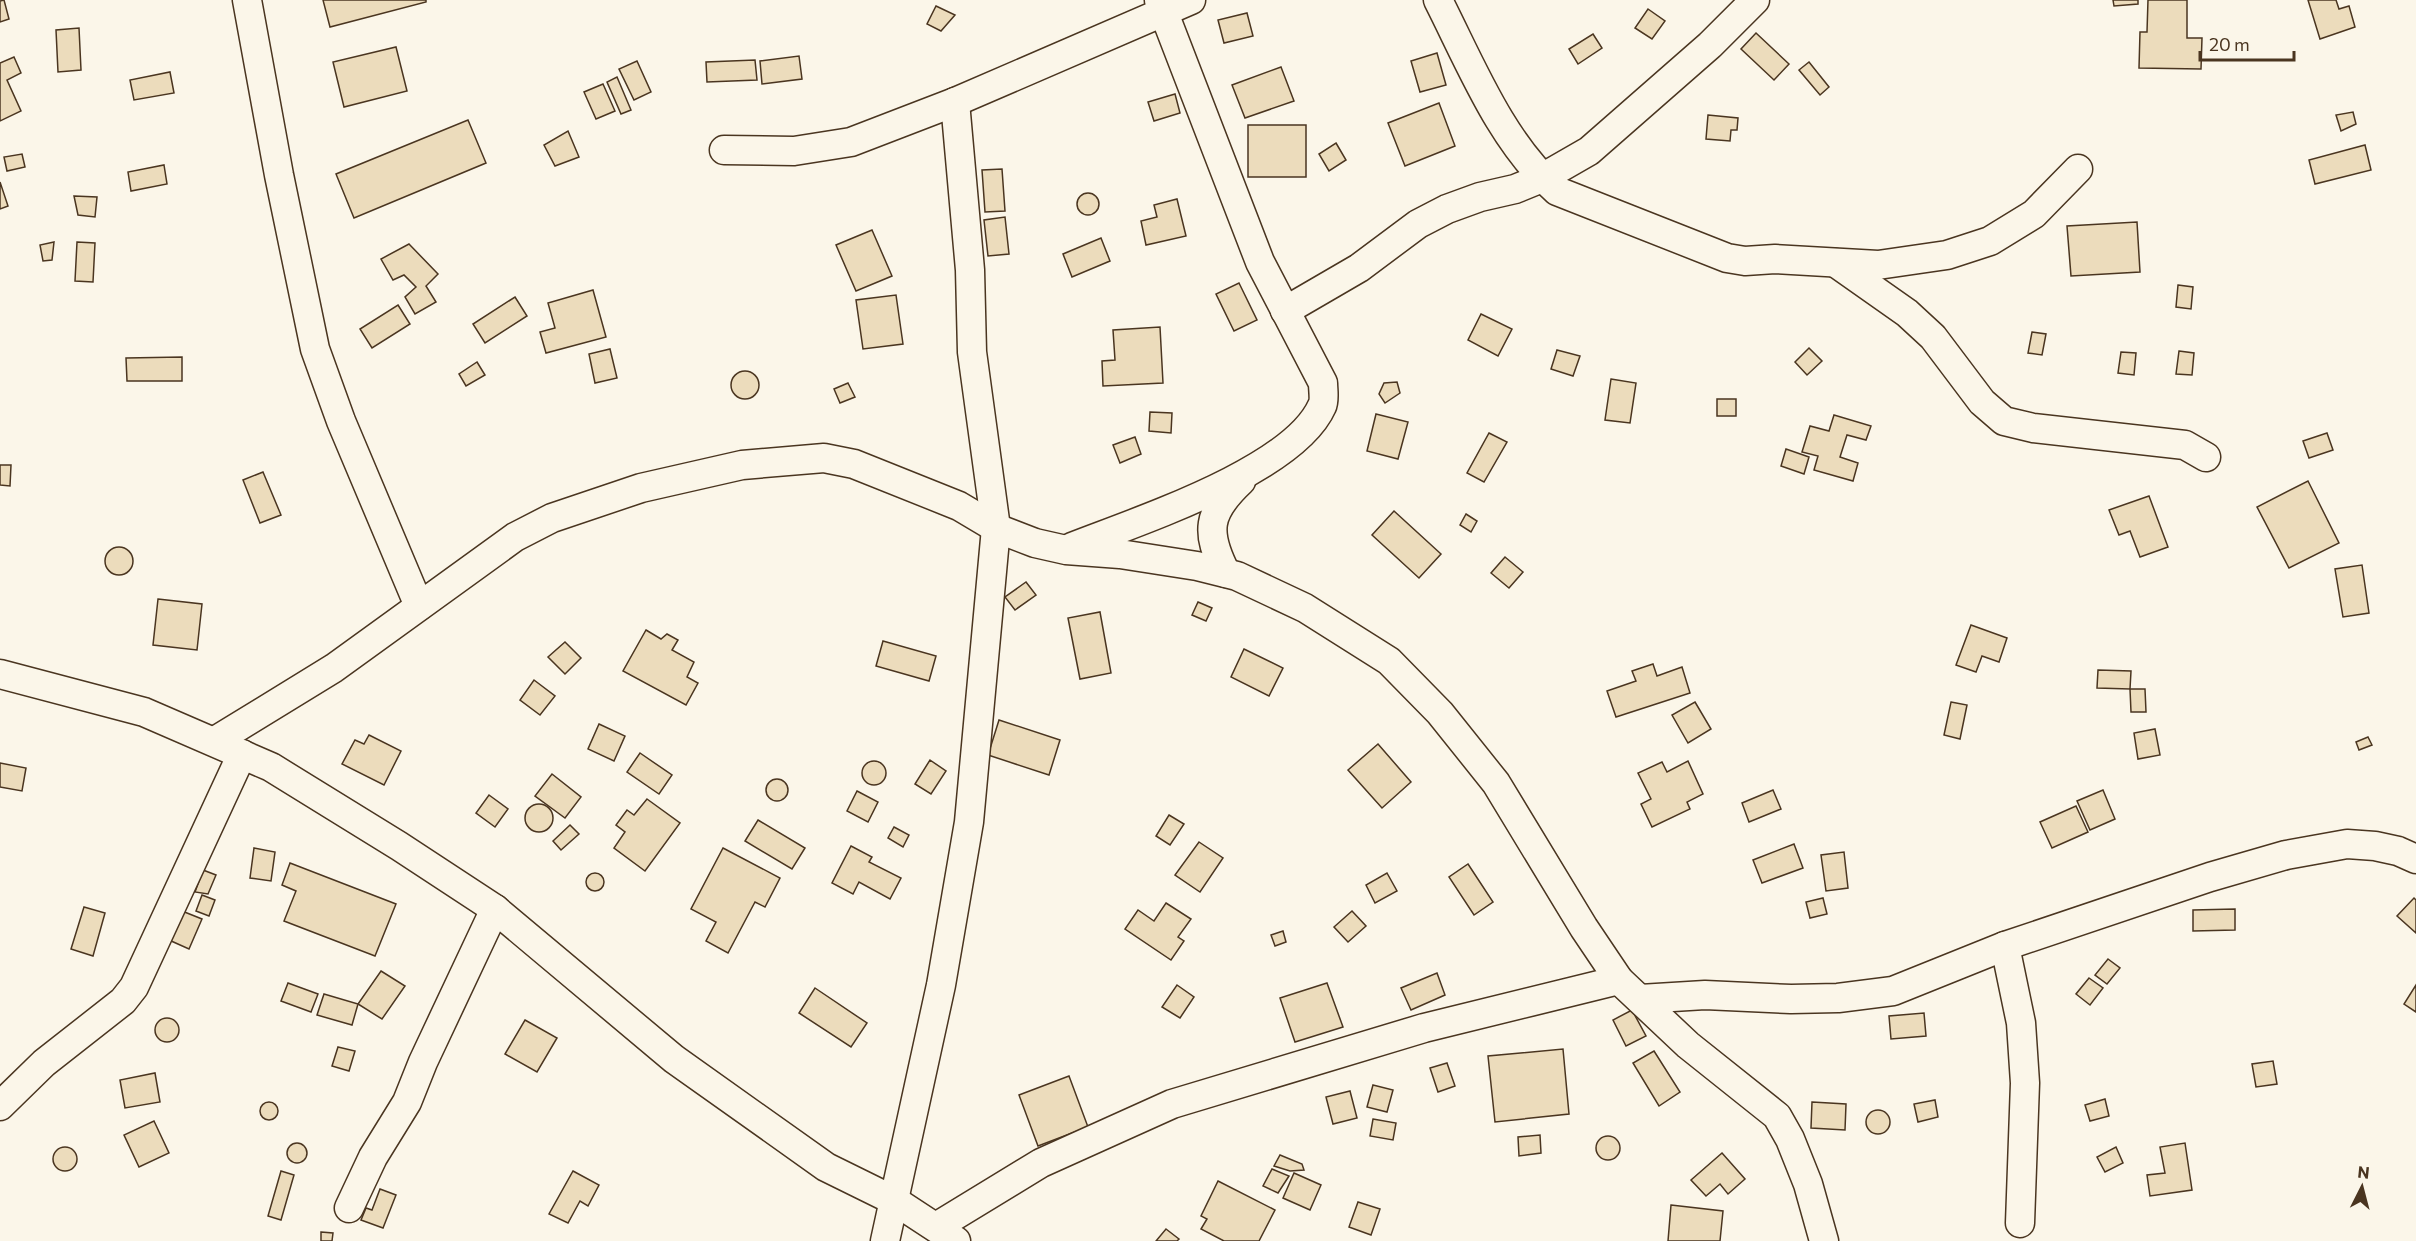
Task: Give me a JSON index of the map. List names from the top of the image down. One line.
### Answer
{"scale_bar":"20 m","north":"top"}
